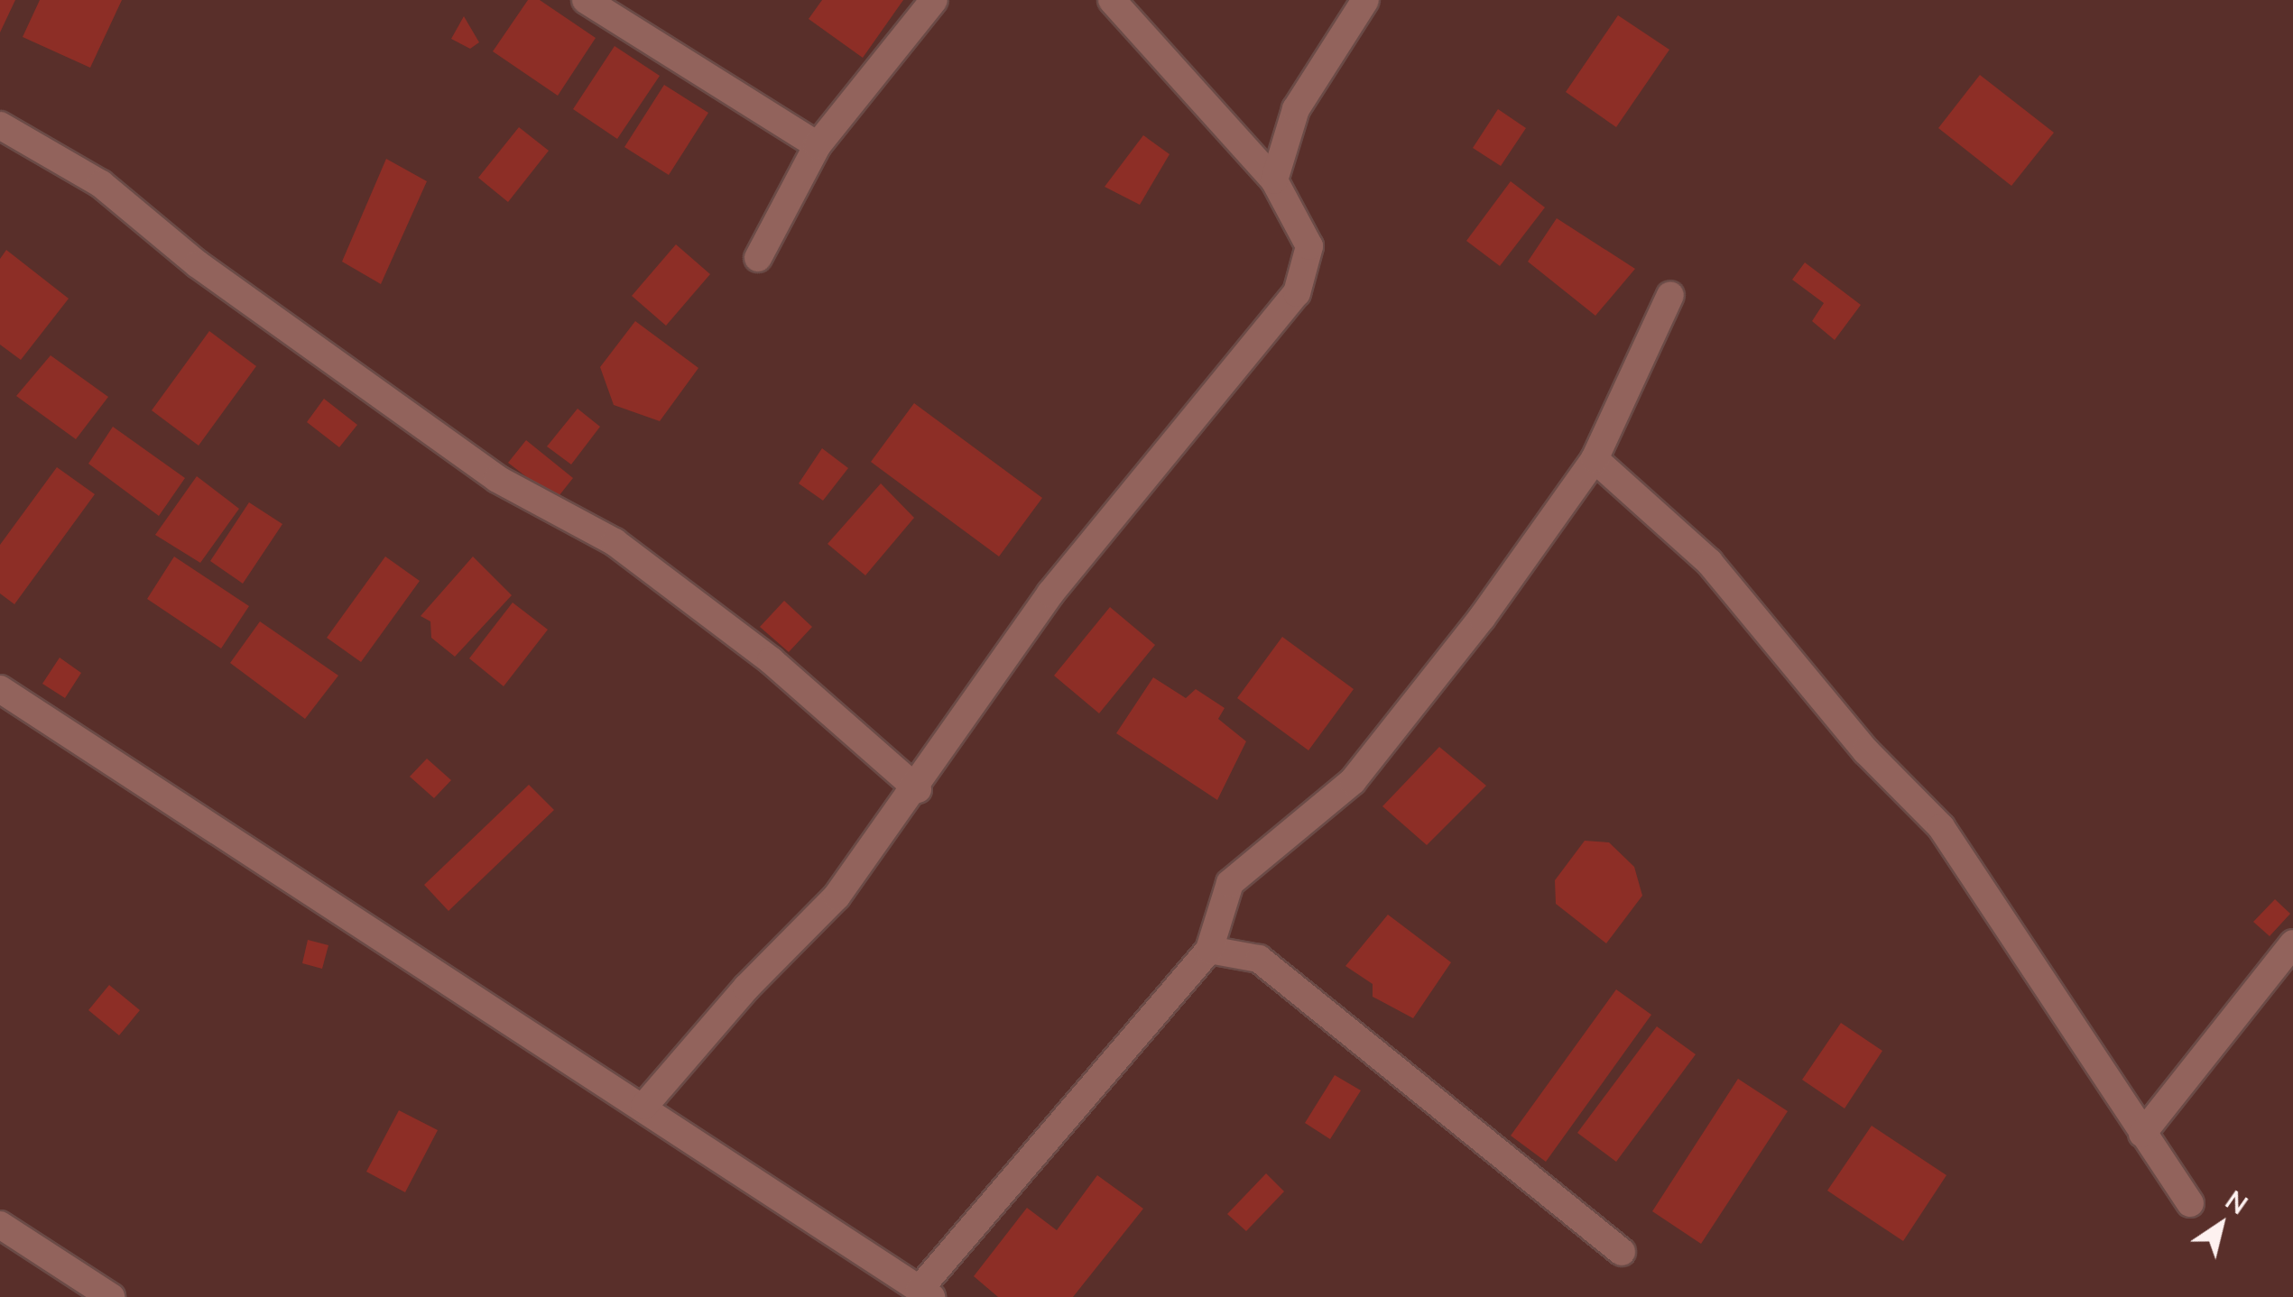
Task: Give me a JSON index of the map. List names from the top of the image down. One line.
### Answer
{"north":"top right"}
